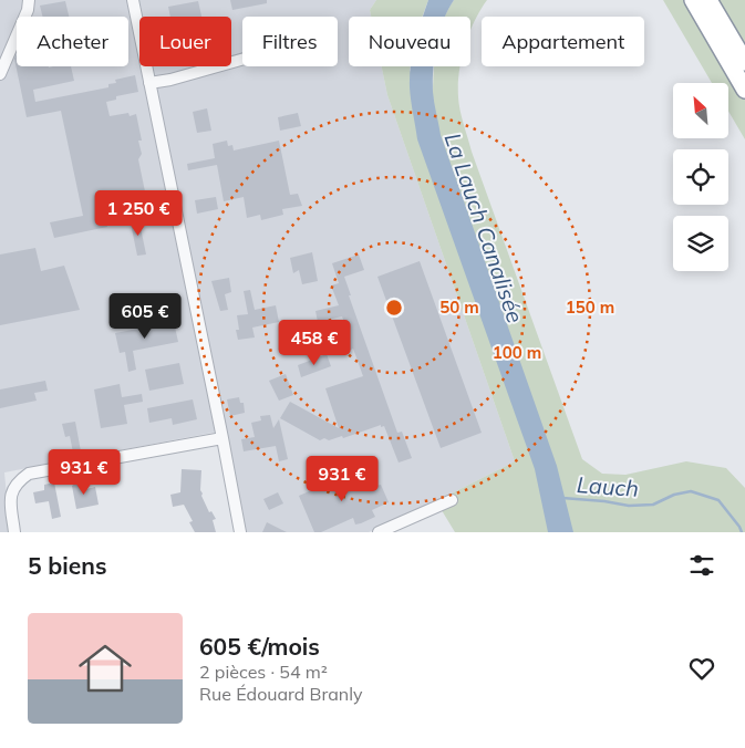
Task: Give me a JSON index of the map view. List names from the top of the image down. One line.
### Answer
{"water":["La Lauch Canalisée","Lauch"],"north":"top left","page":{"chip":["Acheter","Louer","Filtres","Nouveau","Appartement"],"price":["1 250 €","605 €","458 €","931 €","931 €"],"heading":"5 biens","list":[{"name":"605 €/mois","note":"2 pièces · 54 m² · Rue Édouard Branly"}]},"rings":["50 m","150 m","100 m"]}
